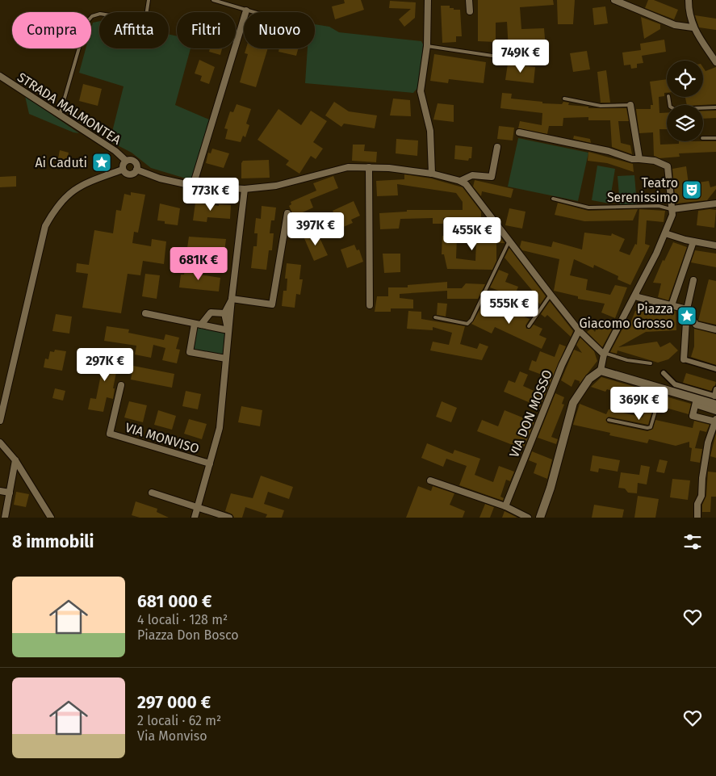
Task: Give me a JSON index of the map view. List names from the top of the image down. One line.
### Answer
{"streets":{"street":["STRADA MALMONTEA","VIA DON MOSSO","VIA MONVISO"]},"places":{"place":["Ai Caduti","Piazza Giacomo Grosso"],"theatre":["Teatro Serenissimo"]},"page":{"chip":["Compra","Affitta","Filtri","Nuovo"],"price":["749K €","773K €","397K €","455K €","681K €","555K €","297K €","369K €"],"heading":"8 immobili","list":[{"name":"681 000 €","note":"4 locali · 128 m² · Piazza Don Bosco"},{"name":"297 000 €","note":"2 locali · 62 m² · Via Monviso"}]}}
